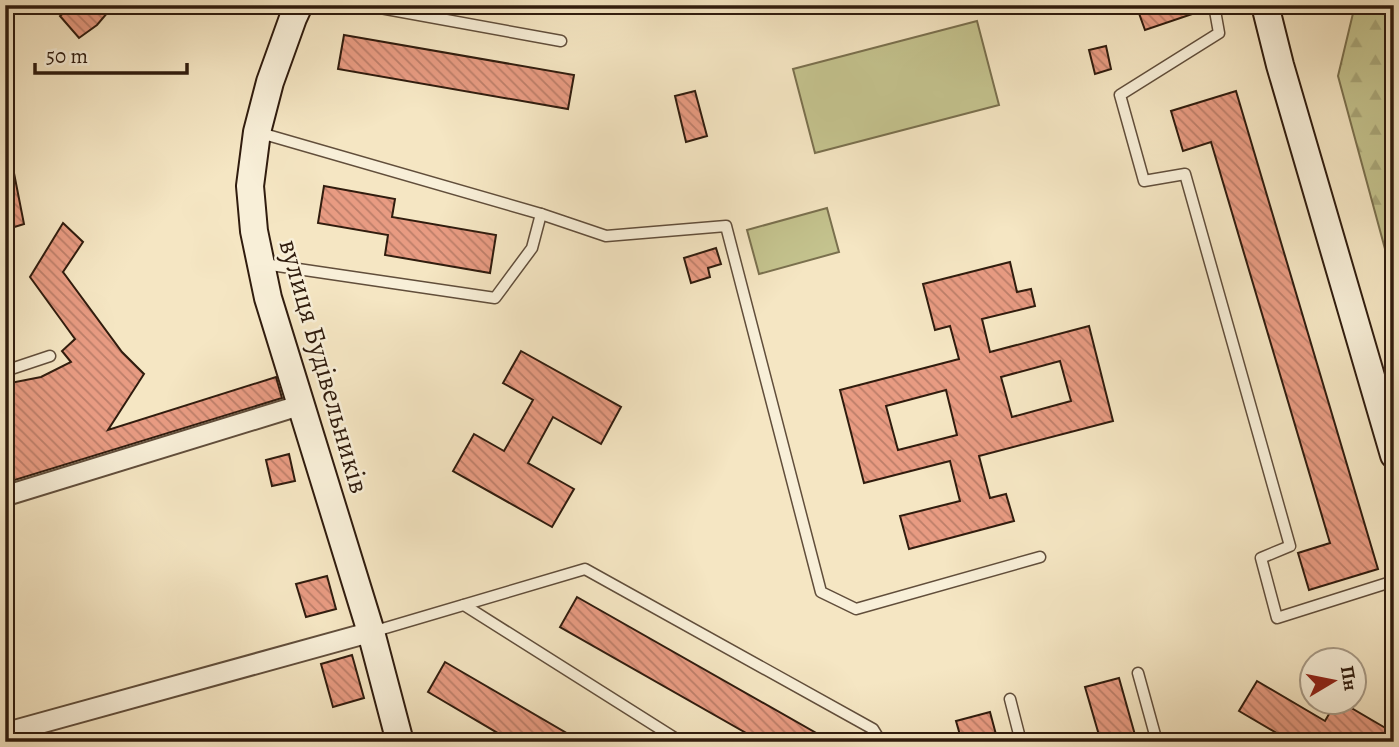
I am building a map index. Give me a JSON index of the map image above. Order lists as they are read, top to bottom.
{
  "streets": {
    "street": ["вулиця Будівельників"]
  },
  "scale_bar": "50 m",
  "north": "right"
}
